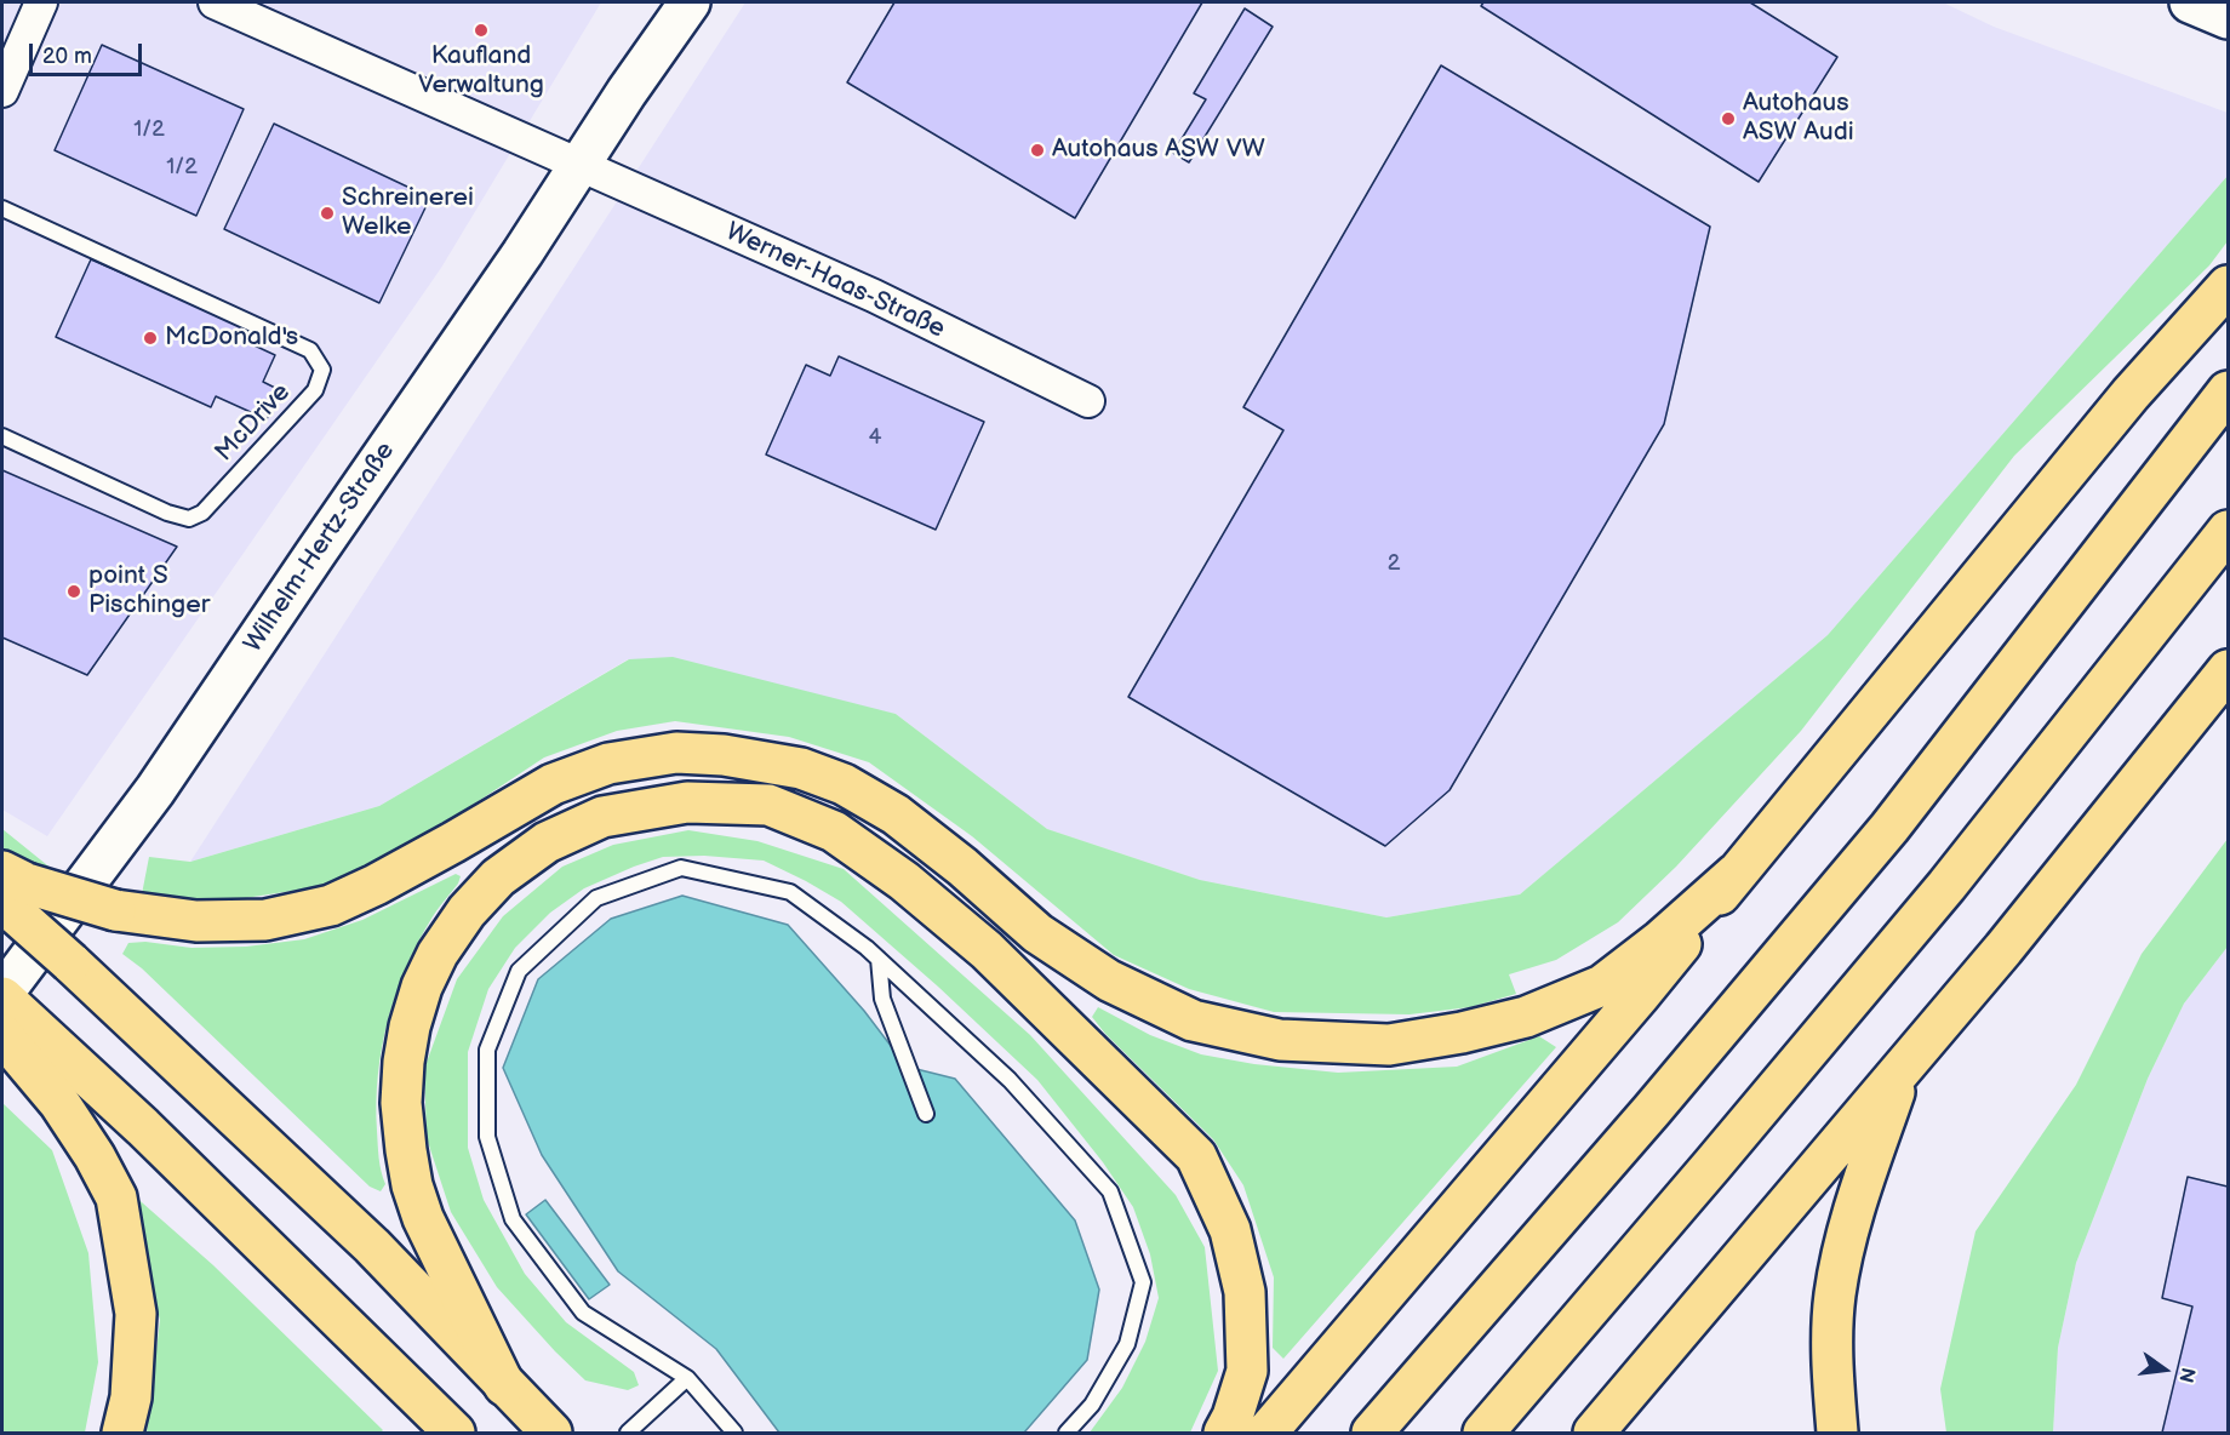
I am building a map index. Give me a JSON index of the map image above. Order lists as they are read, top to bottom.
{
  "streets": {
    "main road": ["Wilhelm-Hertz-Straße"],
    "street": ["Werner-Haas-Straße"],
    "lane": ["McDrive"]
  },
  "crossings": [
    ["Werner-Haas-Straße", "Wilhelm-Hertz-Straße"]
  ],
  "places": [
    "Kaufland Verwaltung",
    "Autohaus ASW Audi",
    "Autohaus ASW VW",
    "Schreinerei Welke",
    "McDonald's",
    "point S Pischinger"
  ],
  "house_numbers": [
    "1/2",
    "1/2",
    "4",
    "2"
  ],
  "scale_bar": "20 m",
  "north": "right"
}
